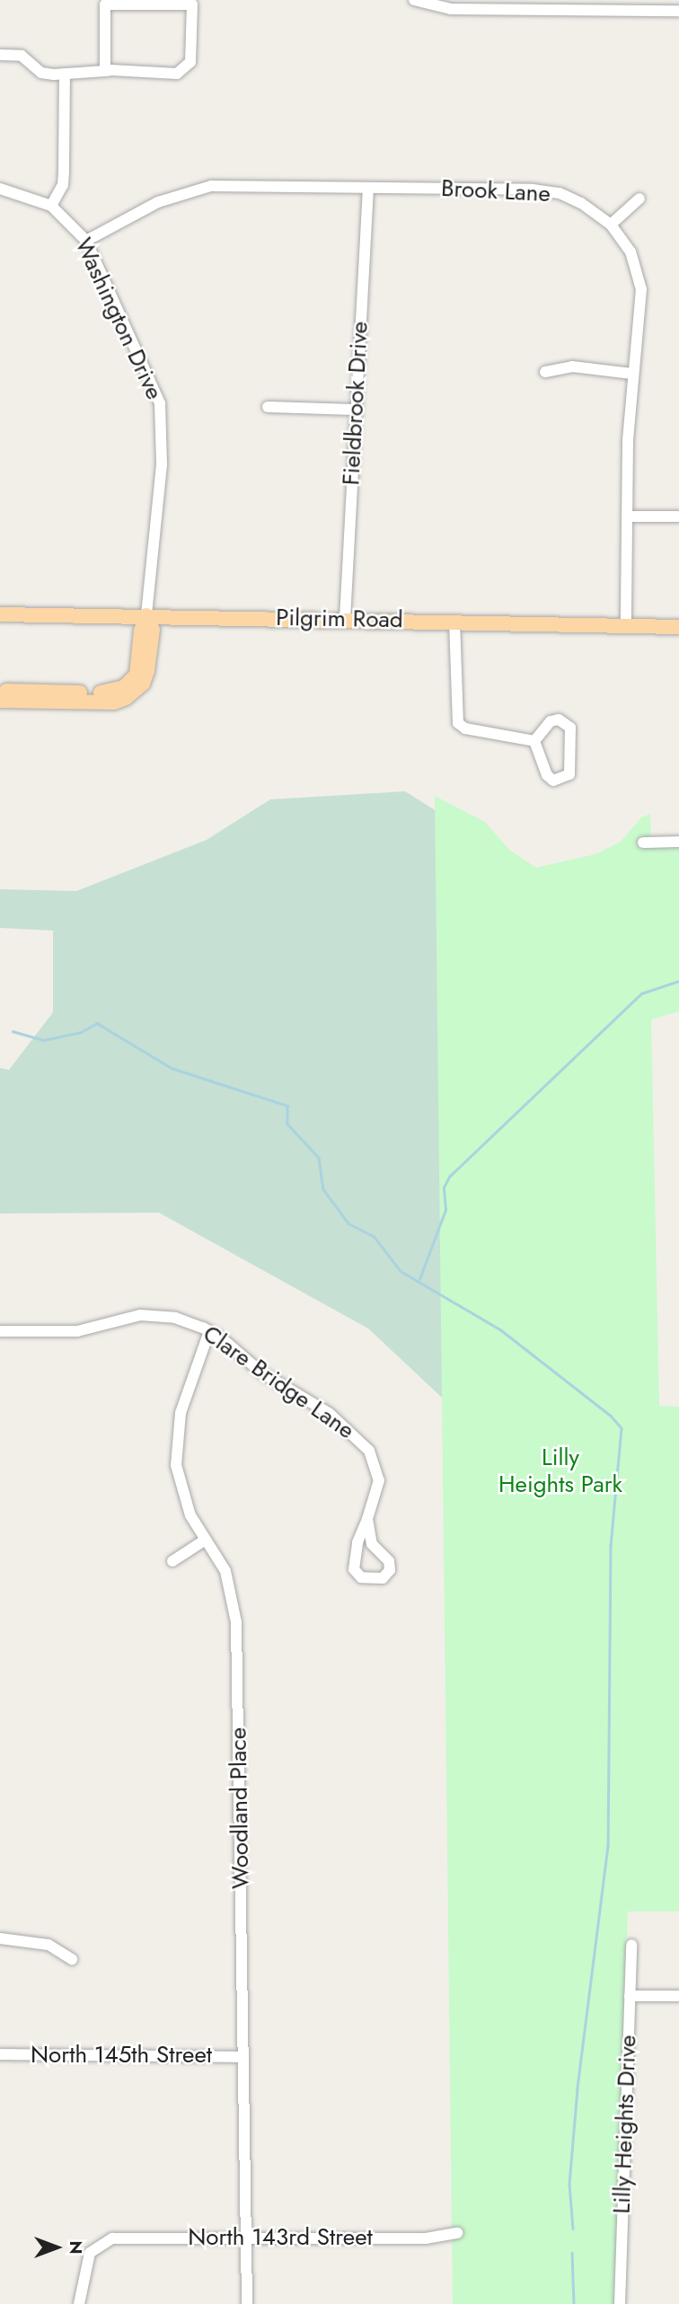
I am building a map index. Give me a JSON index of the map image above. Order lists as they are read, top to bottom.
{
  "streets": {
    "main road": ["Pilgrim Road"],
    "street": [
      "Brook Lane",
      "Washington Drive",
      "Fieldbrook Drive",
      "Clare Bridge Lane",
      "Woodland Place",
      "North 145th Street",
      "Lilly Heights Drive",
      "North 143rd Street"
    ]
  },
  "crossings": [
    ["Brook Lane", "Washington Drive"],
    ["Brook Lane", "Fieldbrook Drive"],
    ["Brook Lane", "Pilgrim Road"],
    ["Washington Drive", "Pilgrim Road"],
    ["Fieldbrook Drive", "Pilgrim Road"],
    ["Clare Bridge Lane", "Woodland Place"],
    ["Woodland Place", "North 145th Street"],
    ["Woodland Place", "North 143rd Street"]
  ],
  "parks": ["Lilly Heights Park"],
  "north": "right"
}
